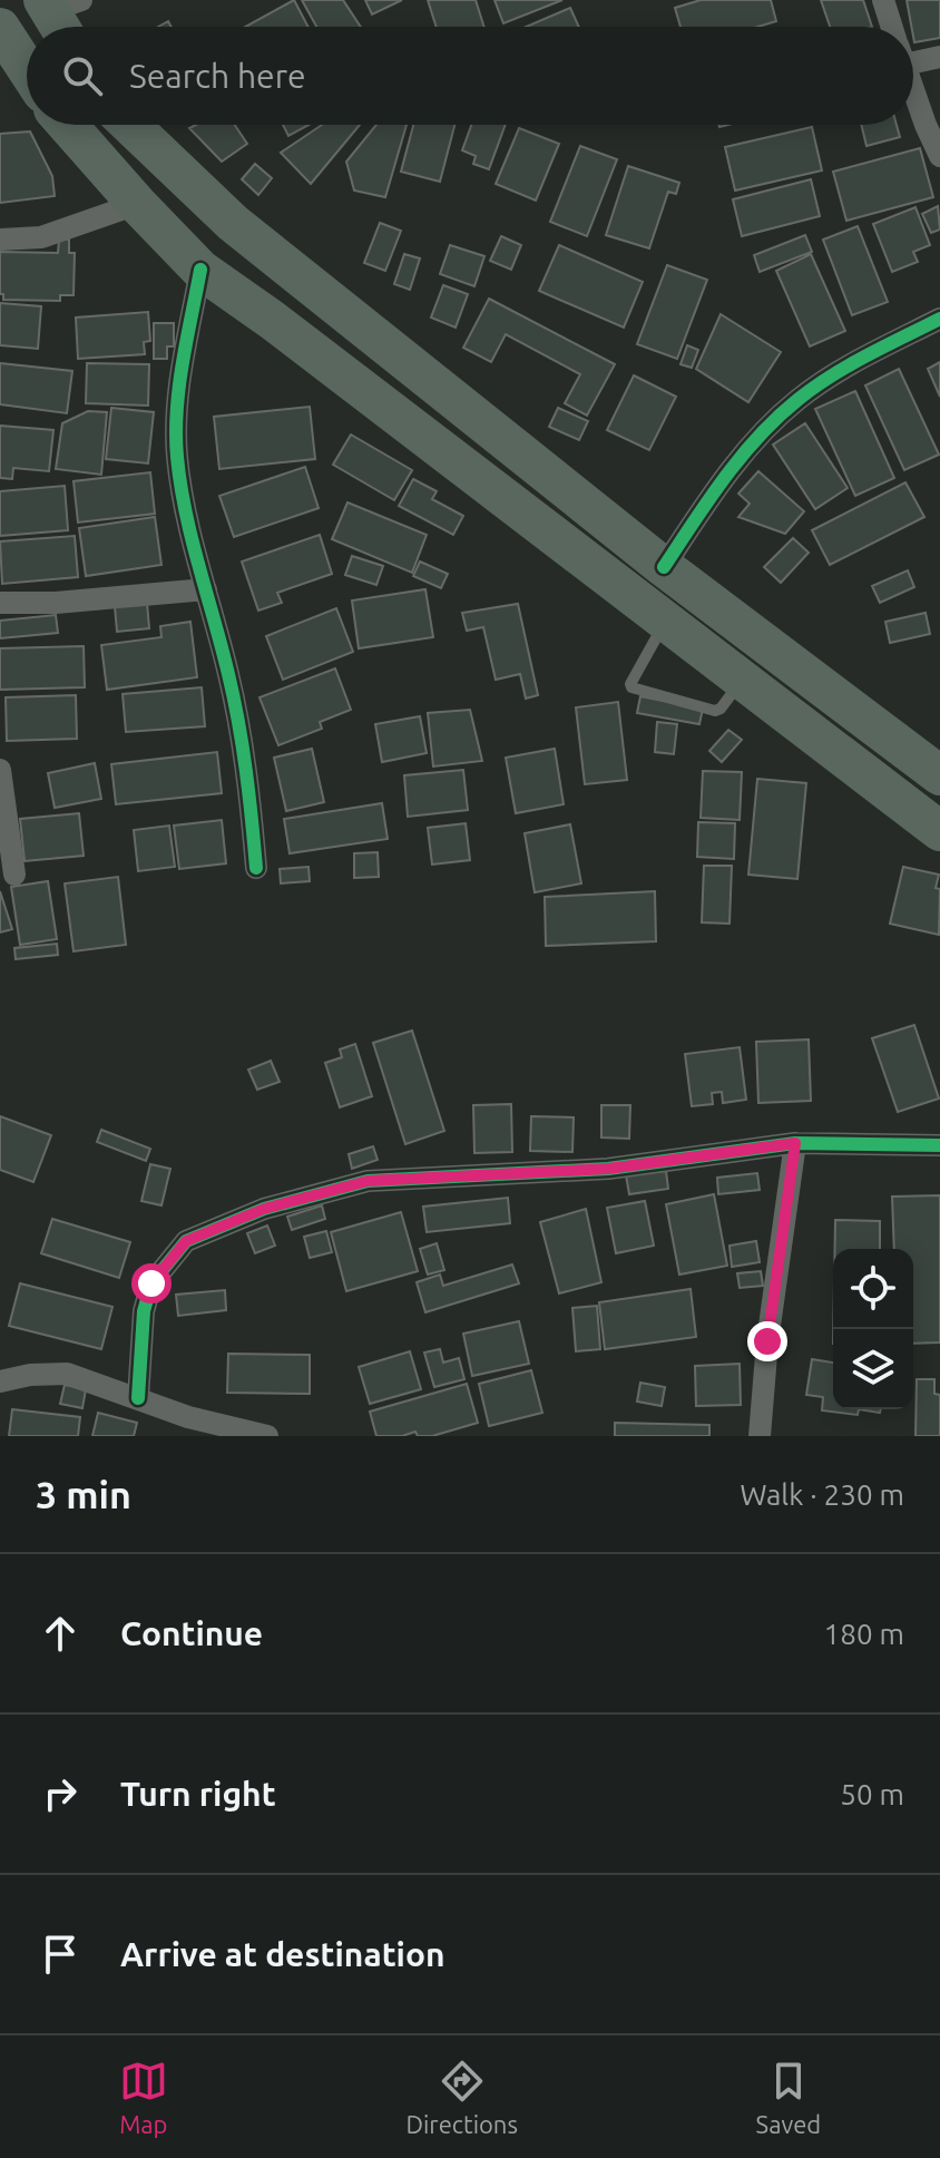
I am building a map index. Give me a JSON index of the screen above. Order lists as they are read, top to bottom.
{
  "page": {
    "search": "Search here",
    "heading": ["3 min", "Walk · 230 m"],
    "list": [
      ["Continue", "180 m"],
      ["Turn right", "50 m"],
      "Arrive at destination"
    ],
    "nav": ["Map", "Directions", "Saved"]
  }
}
